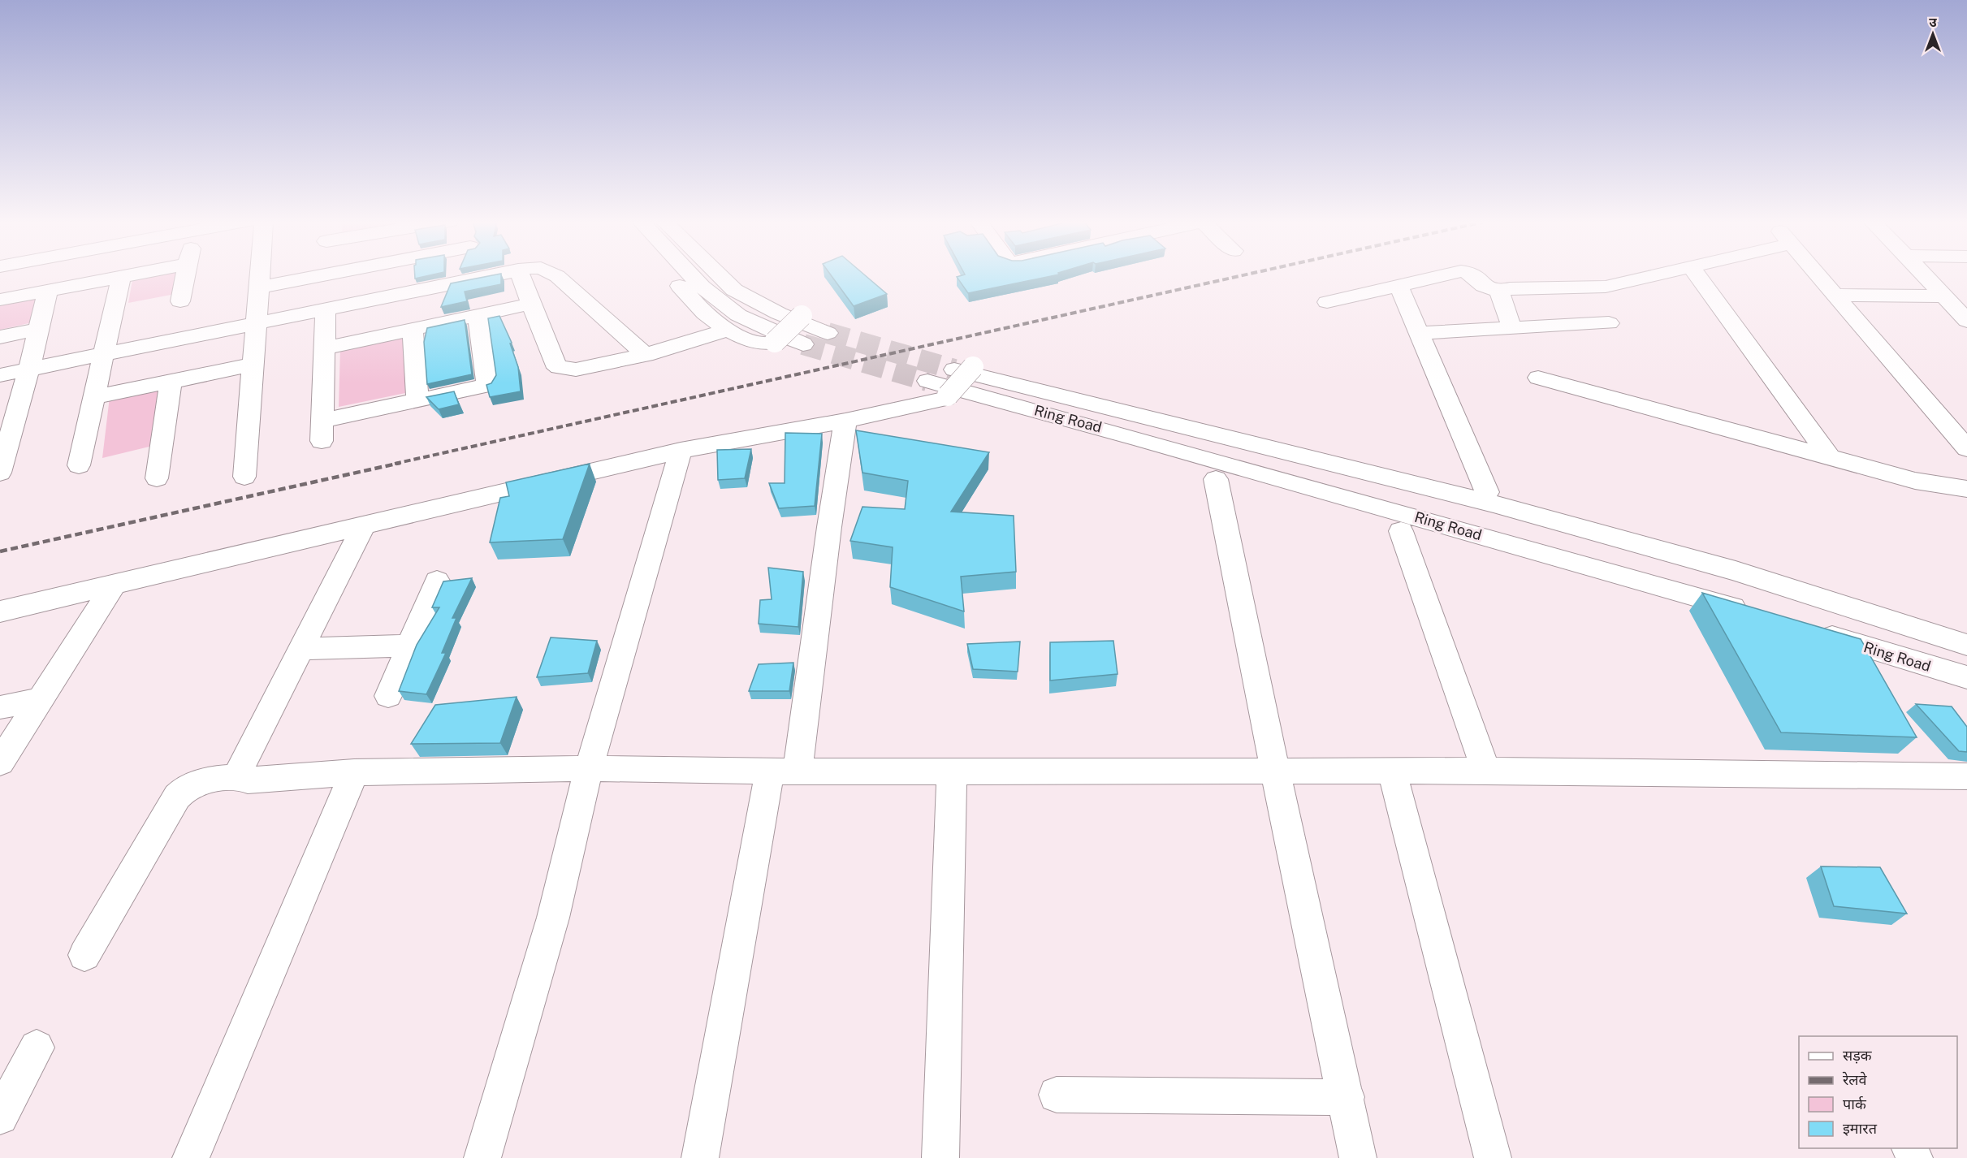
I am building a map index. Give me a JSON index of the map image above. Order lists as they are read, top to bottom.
{
  "streets": {
    "street": ["Ring Road"]
  },
  "legend": [
    "सड़क",
    "रेलवे",
    "पार्क",
    "इमारत"
  ],
  "north": "top"
}
